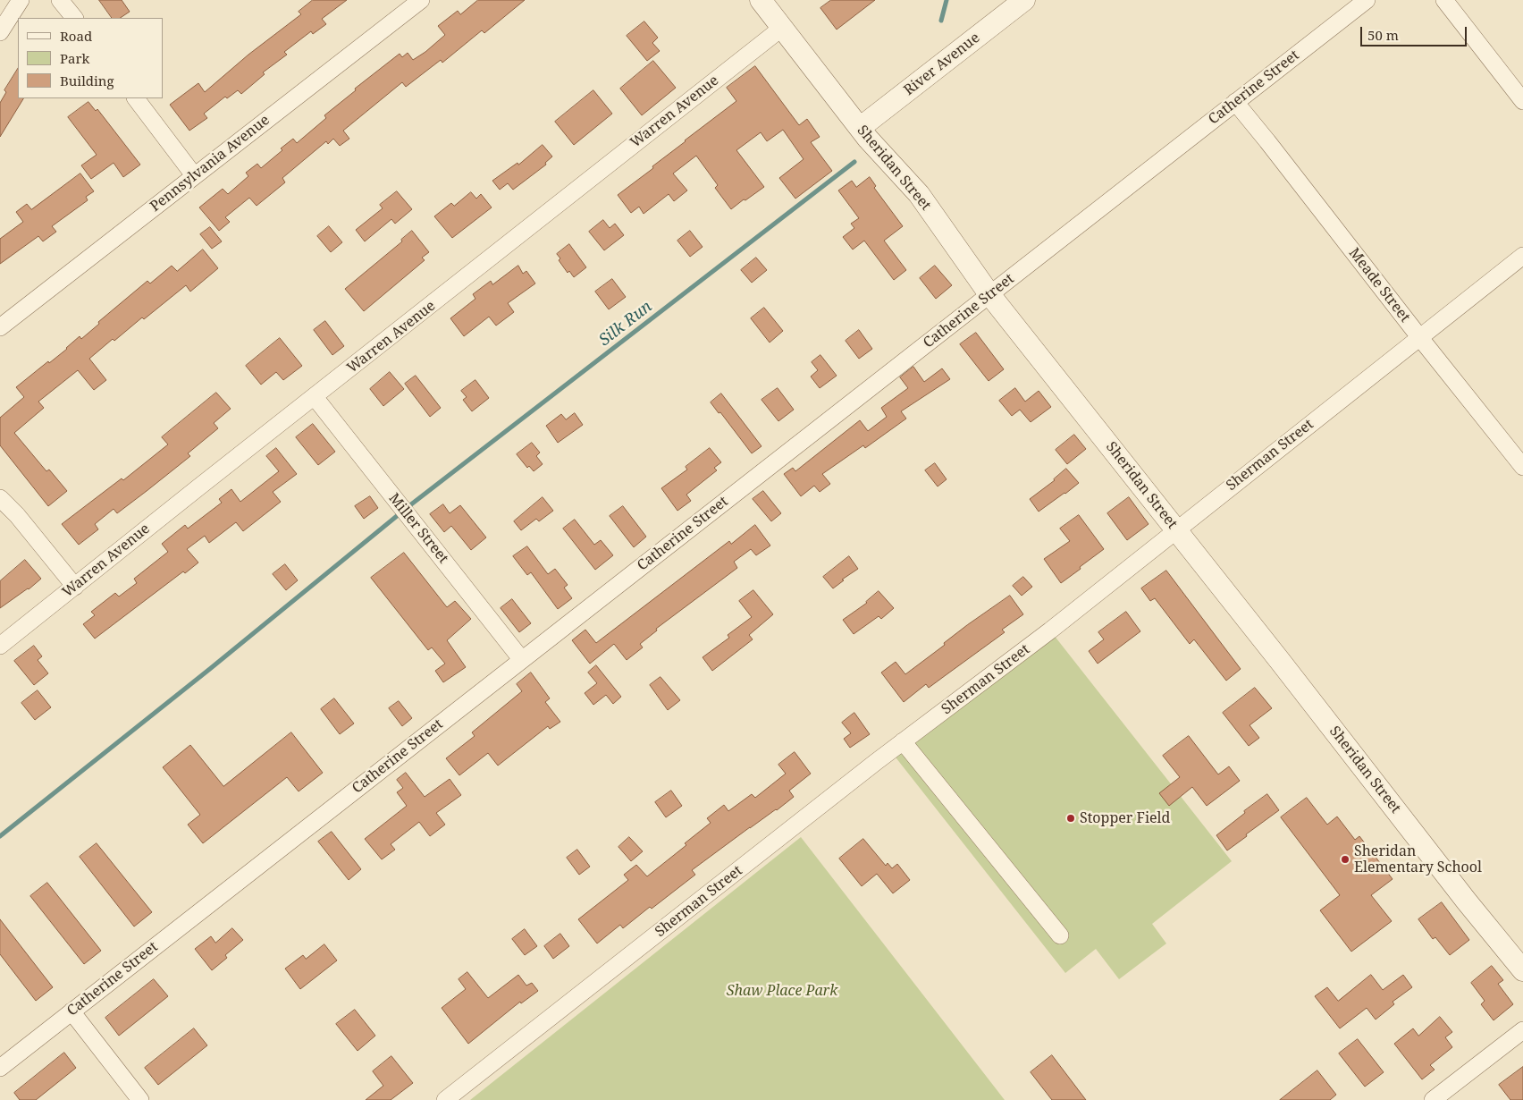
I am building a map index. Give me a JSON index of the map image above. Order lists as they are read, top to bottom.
{
  "streets": {
    "street": [
      "River Avenue",
      "Catherine Street",
      "Warren Avenue",
      "Pennsylvania Avenue",
      "Sheridan Street",
      "Meade Street",
      "Sherman Street",
      "Miller Street"
    ]
  },
  "crossings": [
    ["River Avenue", "Sheridan Street"],
    ["Catherine Street", "Sheridan Street"],
    ["Catherine Street", "Meade Street"],
    ["Catherine Street", "Miller Street"],
    ["Warren Avenue", "Sheridan Street"],
    ["Warren Avenue", "Miller Street"],
    ["Sheridan Street", "Sherman Street"],
    ["Meade Street", "Sherman Street"]
  ],
  "water": ["Silk Run"],
  "parks": ["Shaw Place Park"],
  "places": ["Stopper Field", "Sheridan Elementary School"],
  "legend": ["Road", "Park", "Building"],
  "scale_bar": "50 m"
}
